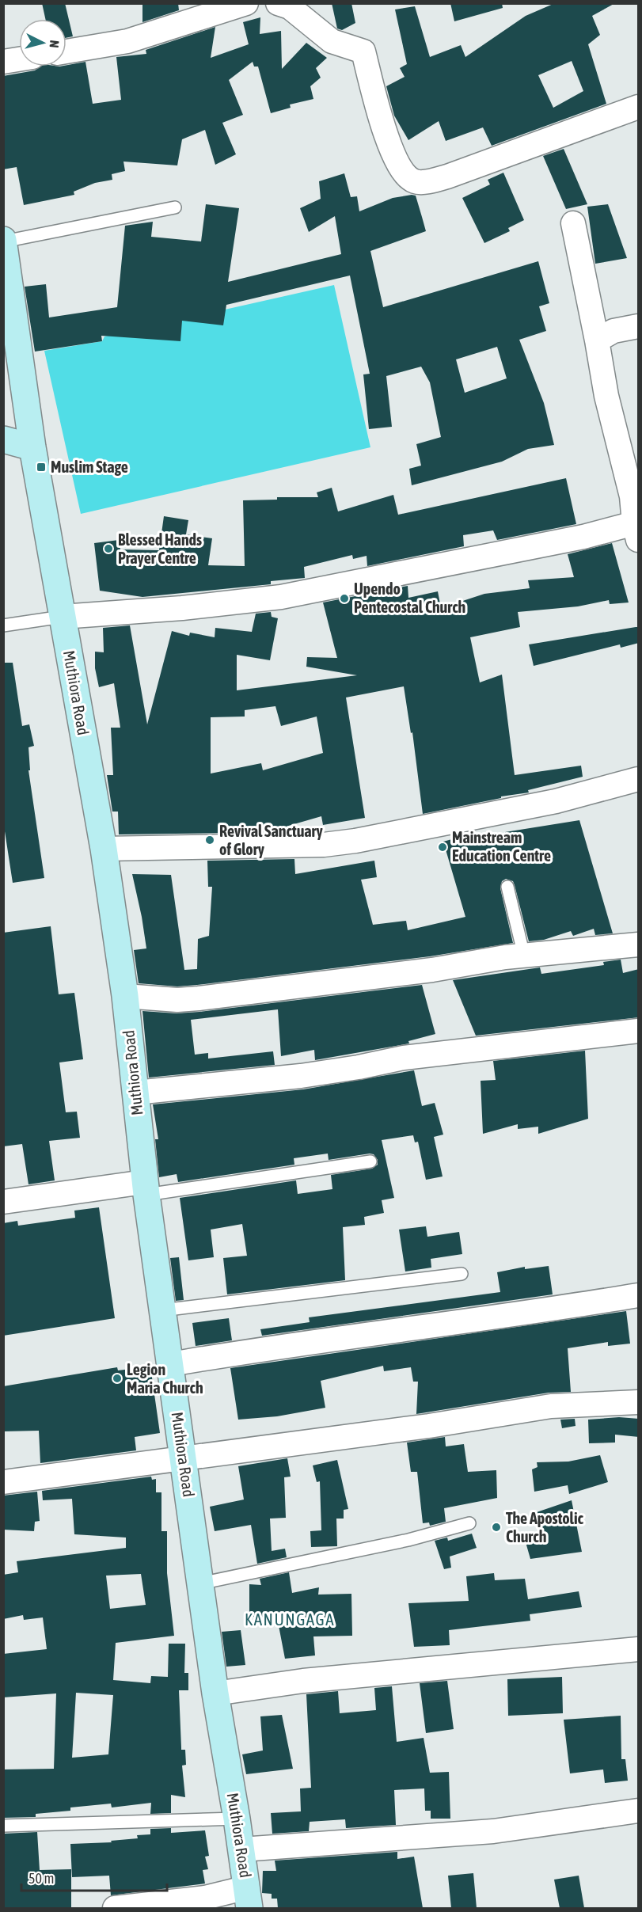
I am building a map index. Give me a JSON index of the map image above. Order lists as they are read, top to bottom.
{
  "streets": {
    "street": ["Muthiora Road"]
  },
  "districts": ["KANUNGAGA"],
  "places": {
    "transit": ["Muslim Stage"],
    "other": [
      "Blessed Hands Prayer Centre",
      "Upendo Pentecostal Church",
      "Revival Sanctuary of Glory",
      "Mainstream Education Centre",
      "Legion Maria Church",
      "The Apostolic Church"
    ]
  },
  "scale_bar": "50 m",
  "north": "right"
}
